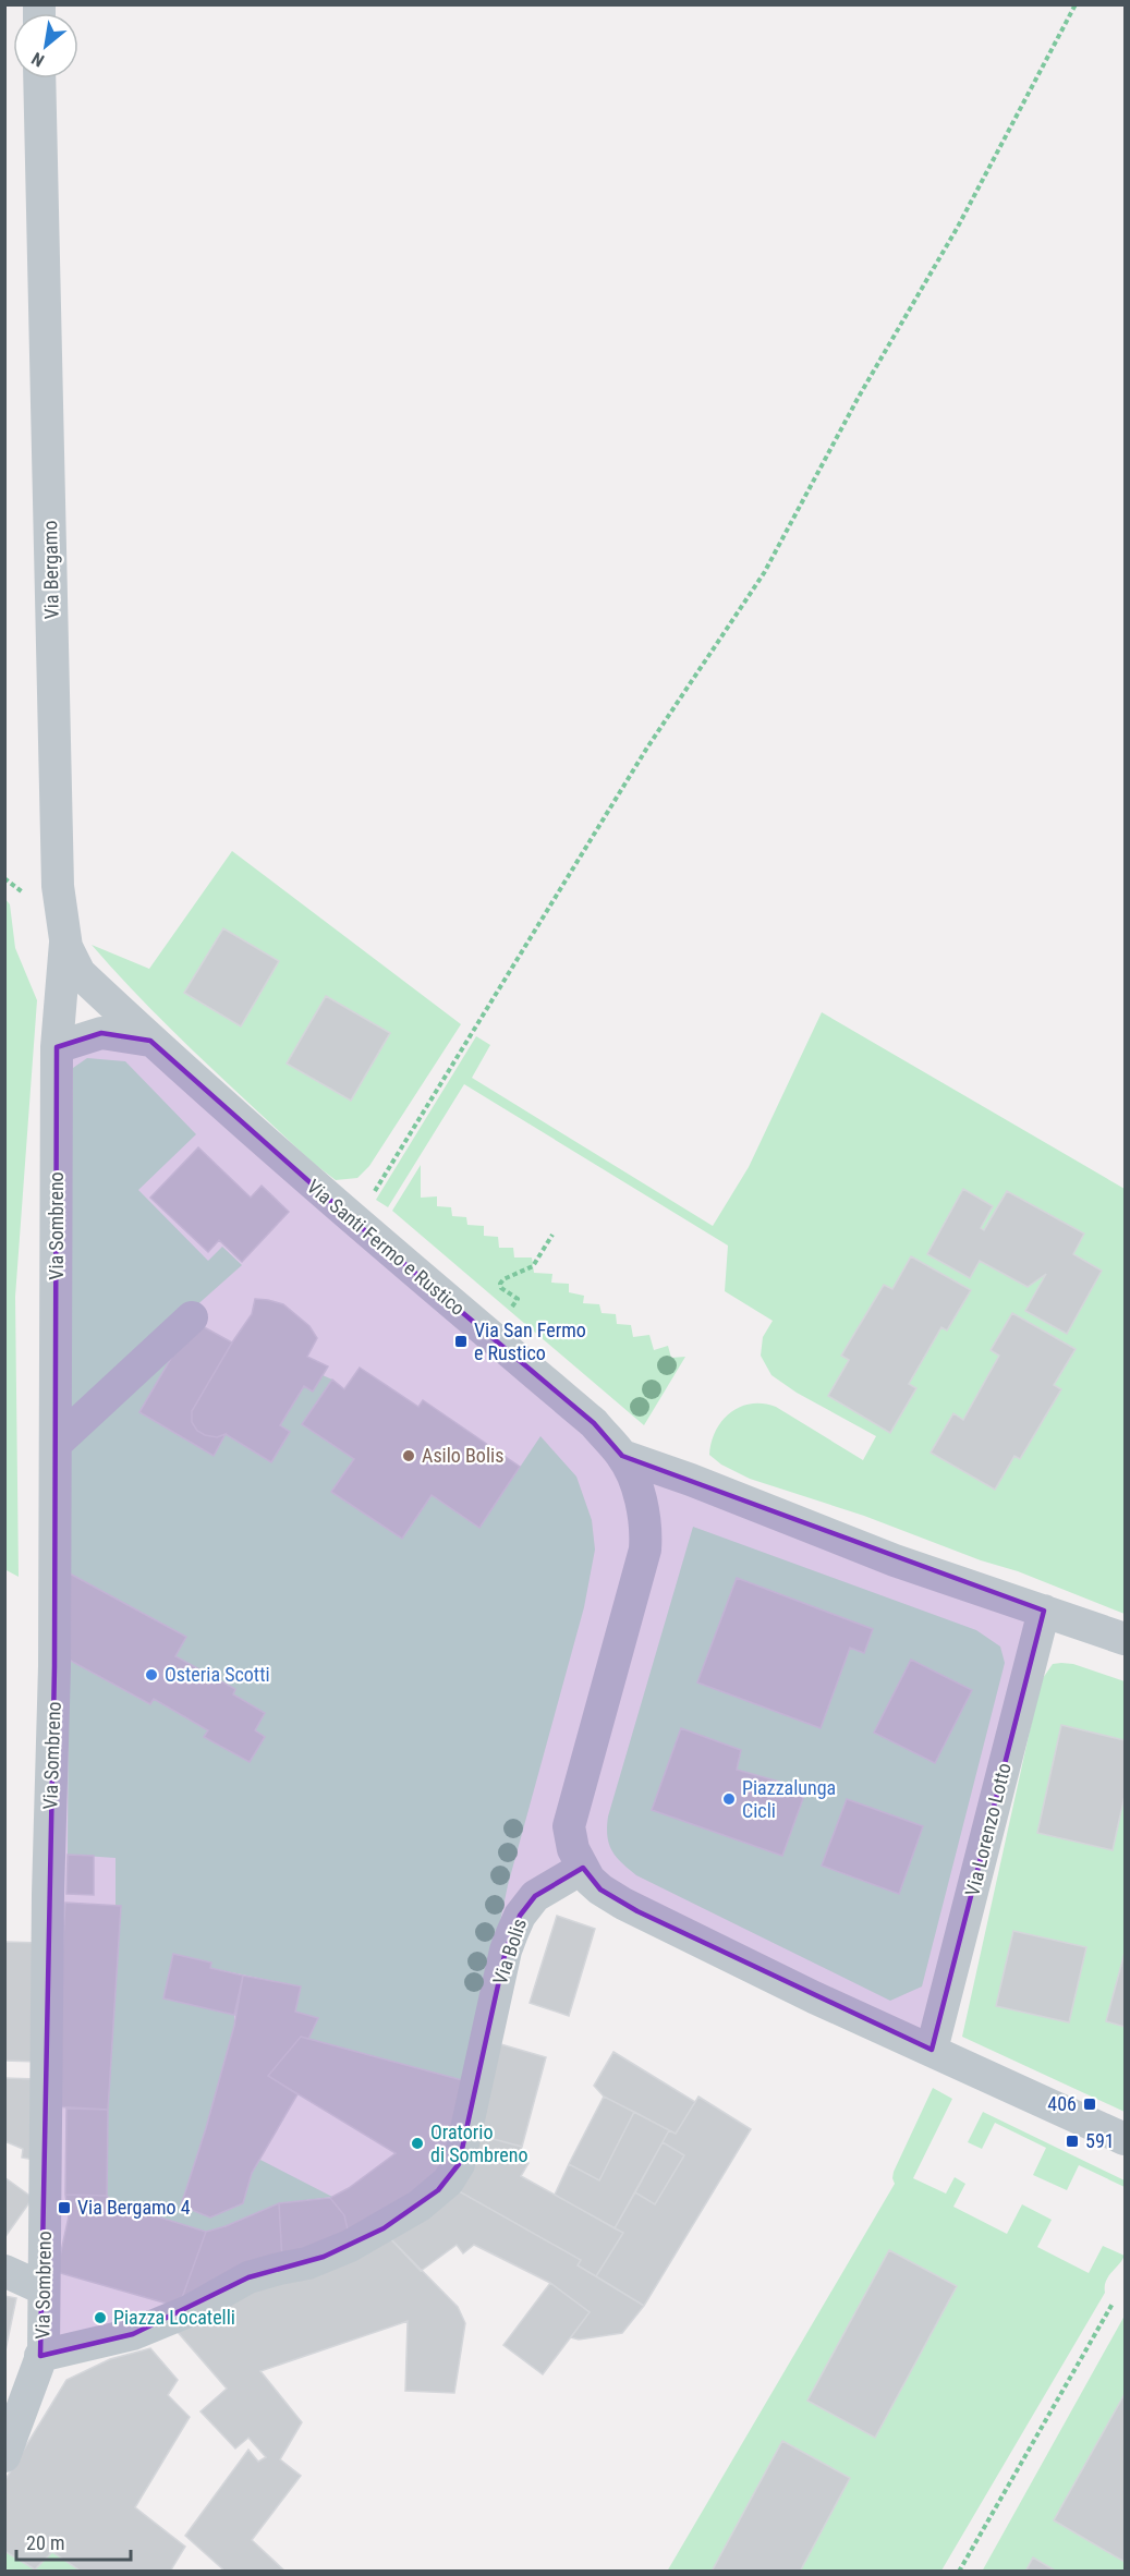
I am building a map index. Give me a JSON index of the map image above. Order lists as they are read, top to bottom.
{
  "streets": {
    "street": [
      "Via Bergamo",
      "Via Sombreno",
      "Via Santi Fermo e Rustico",
      "Via Lorenzo Lotto",
      "Via Bolis"
    ]
  },
  "crossings": [
    ["Via Bergamo", "Via Sombreno"],
    ["Via Bergamo", "Via Santi Fermo e Rustico"],
    ["Via Sombreno", "Via Bolis"],
    ["Via Santi Fermo e Rustico", "Via Bolis"]
  ],
  "places": {
    "transit": [
      "Via San Fermo e Rustico",
      "406",
      "591",
      "Via Bergamo 4"
    ],
    "other": [
      "Asilo Bolis",
      "Osteria Scotti",
      "Piazzalunga Cicli",
      "Oratorio di Sombreno",
      "Piazza Locatelli"
    ]
  },
  "scale_bar": "20 m",
  "north": "bottom left"
}
